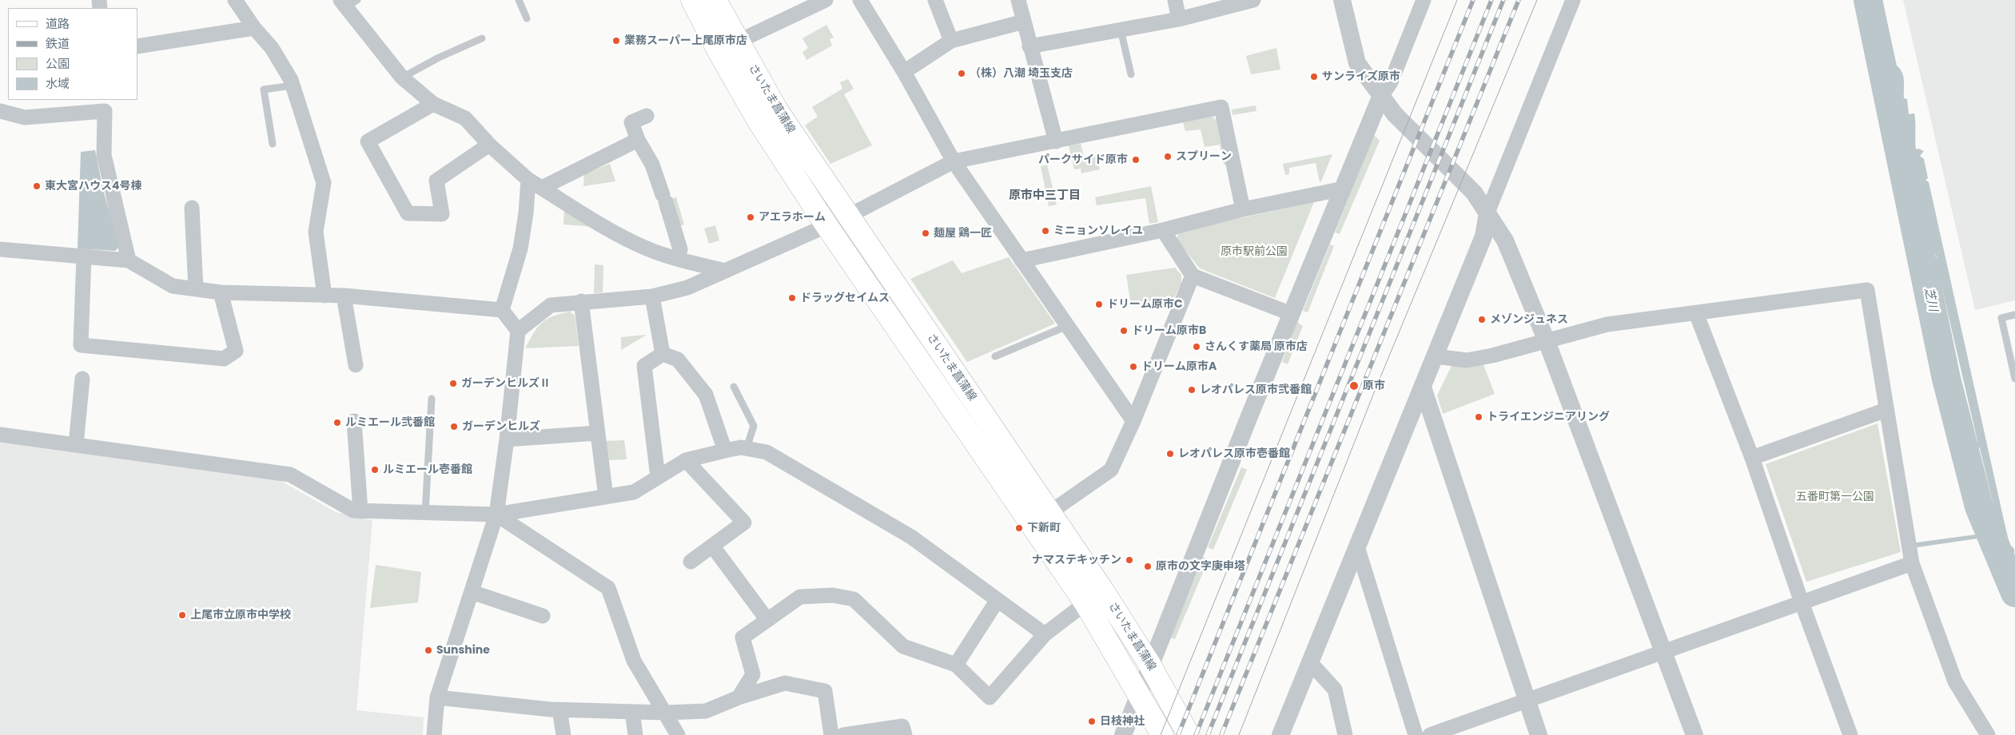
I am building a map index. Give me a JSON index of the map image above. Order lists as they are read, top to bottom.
{
  "streets": {
    "main road": ["さいたま菖蒲線"]
  },
  "districts": ["原市中三丁目"],
  "water": ["芝川"],
  "parks": ["原市駅前公園", "五番町第一公園"],
  "places": [
    "業務スーパー上尾原市店",
    "（株）八潮 埼玉支店",
    "サンライズ原市",
    "スプリーン",
    "パークサイド原市",
    "東大宮ハウス4号棟",
    "アエラホーム",
    "ミニョンソレイユ",
    "麺屋 鶏一匠",
    "ドラッグセイムス",
    "ドリーム原市C",
    "メゾンジュネス",
    "ドリーム原市B",
    "さんくす薬局 原市店",
    "ドリーム原市A",
    "ガーデンヒルズⅡ",
    "原市",
    "レオパレス原市弐番館",
    "トライエンジニアリング",
    "ルミエール弐番館",
    "ガーデンヒルズ",
    "レオパレス原市壱番館",
    "ルミエール壱番館",
    "下新町",
    "ナマステキッチン",
    "原市の文字庚申塔",
    "上尾市立原市中学校",
    "Sunshine",
    "日枝神社"
  ],
  "legend": [
    "道路",
    "鉄道",
    "公園",
    "水域"
  ]
}
